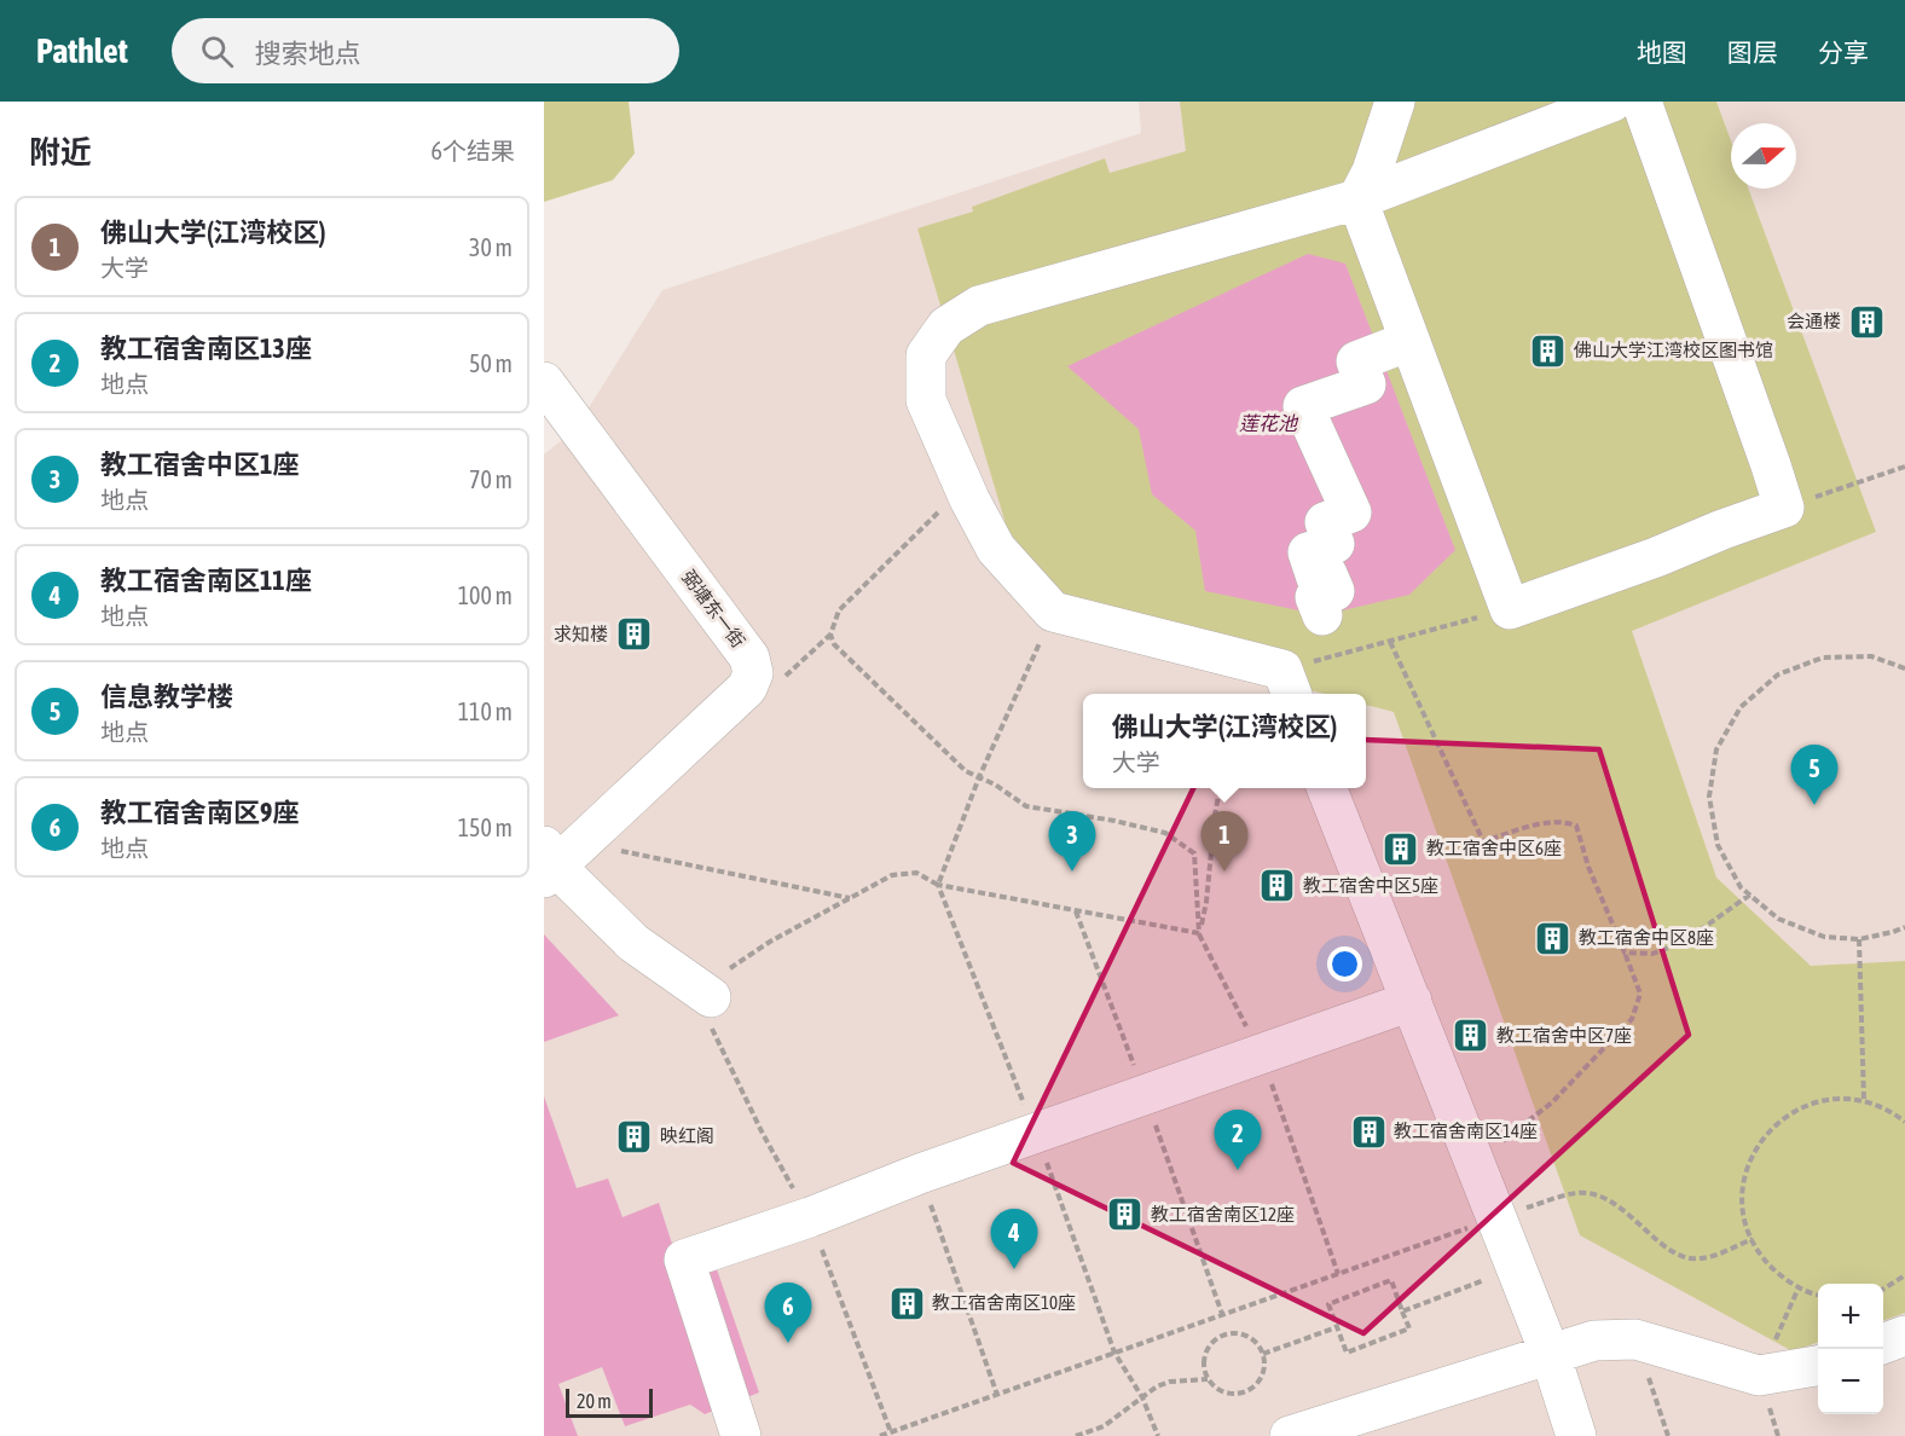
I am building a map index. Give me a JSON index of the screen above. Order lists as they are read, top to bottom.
{
  "streets": {
    "street": ["弼塘东一街"]
  },
  "water": ["莲花池"],
  "places": {
    "building": [
      "会通楼",
      "佛山大学江湾校区图书馆",
      "求知楼",
      "教工宿舍中区6座",
      "教工宿舍中区5座",
      "教工宿舍中区8座",
      "教工宿舍中区7座",
      "教工宿舍南区14座",
      "映红阁",
      "教工宿舍南区12座",
      "教工宿舍南区10座"
    ]
  },
  "scale_bar": "20 m",
  "north": "right",
  "page": {
    "header": "Pathlet",
    "search": "搜索地点",
    "nav": ["地图", "图层", "分享"],
    "heading": ["附近", "6个结果"],
    "list": [
      {
        "mark": "1",
        "name": "佛山大学(江湾校区)",
        "note": "大学",
        "value": "30 m"
      },
      {
        "mark": "2",
        "name": "教工宿舍南区13座",
        "note": "地点",
        "value": "50 m"
      },
      {
        "mark": "3",
        "name": "教工宿舍中区1座",
        "note": "地点",
        "value": "70 m"
      },
      {
        "mark": "4",
        "name": "教工宿舍南区11座",
        "note": "地点",
        "value": "100 m"
      },
      {
        "mark": "5",
        "name": "信息教学楼",
        "note": "地点",
        "value": "110 m"
      },
      {
        "mark": "6",
        "name": "教工宿舍南区9座",
        "note": "地点",
        "value": "150 m"
      }
    ],
    "popup": ["佛山大学(江湾校区)", "大学"],
    "pins": [
      "5",
      "1",
      "3",
      "2",
      "4",
      "6"
    ],
    "map_buttons": ["+", "−"],
    "scale": "20 m"
  }
}
